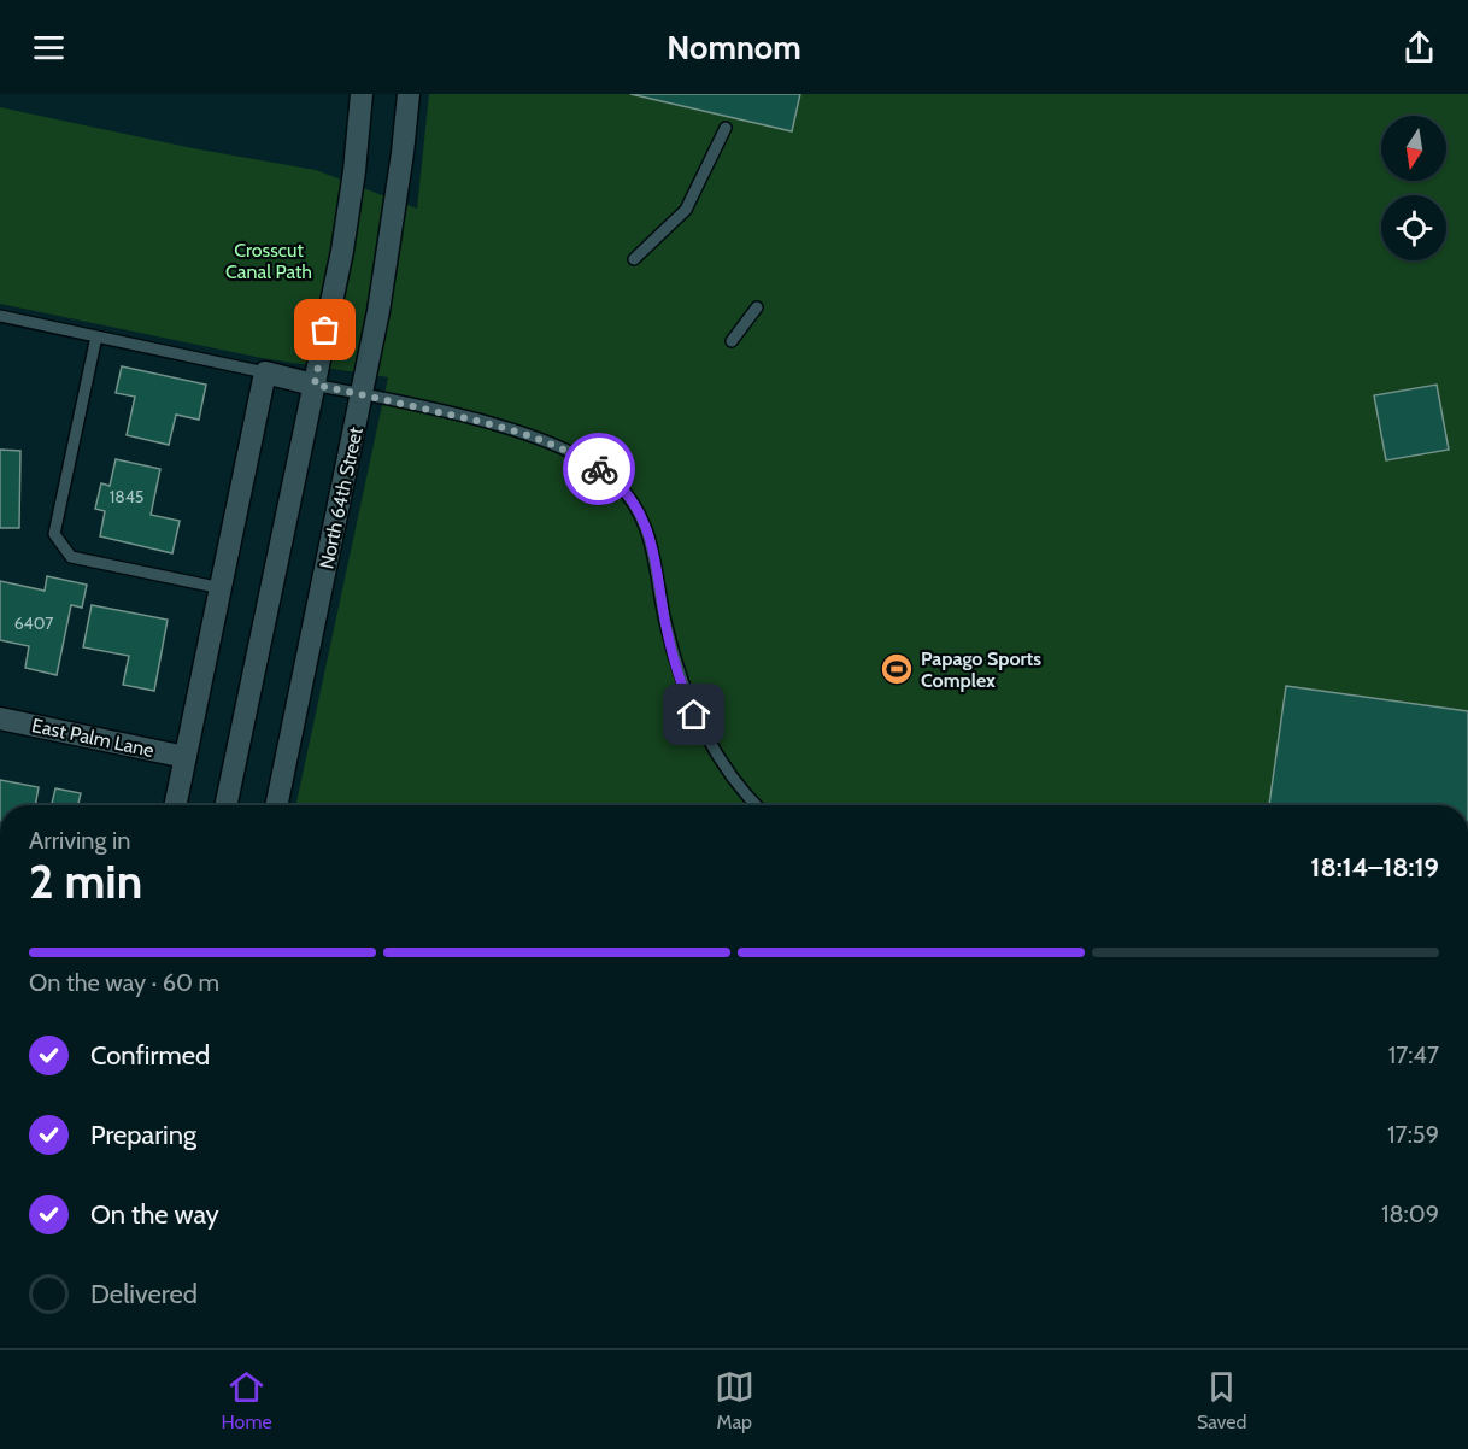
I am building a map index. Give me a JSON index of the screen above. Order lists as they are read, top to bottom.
{
  "streets": {
    "main road": ["North 64th Street", "East Palm Lane"]
  },
  "parks": ["Crosscut Canal Path"],
  "places": {
    "sports": ["Papago Sports Complex"]
  },
  "house_numbers": ["1845", "6407"],
  "north": "bottom",
  "page": {
    "header": "Nomnom",
    "heading": ["2 min", "Arriving in", "18:14–18:19"],
    "bar": "On the way · 60 m",
    "list": [
      ["Confirmed", "17:47"],
      ["Preparing", "17:59"],
      ["On the way", "18:09"],
      "Delivered"
    ],
    "tabs": ["Home", "Map", "Saved"]
  }
}
